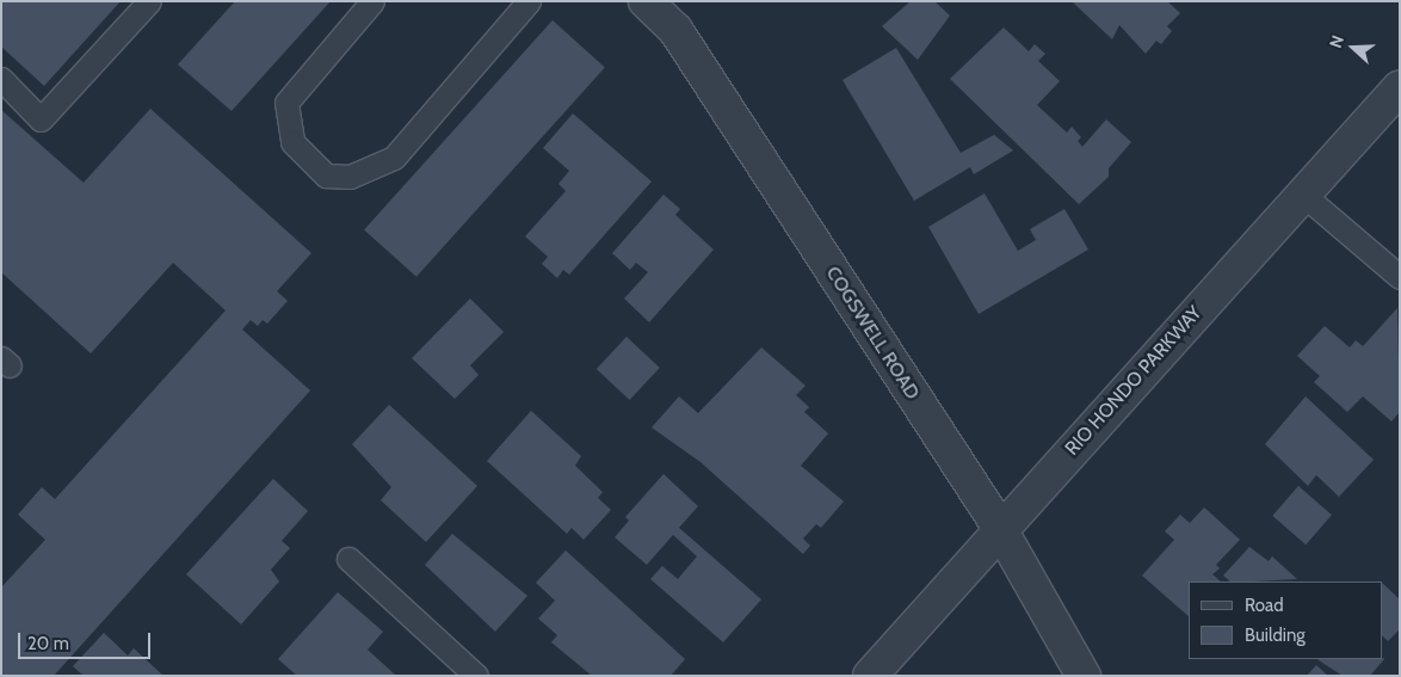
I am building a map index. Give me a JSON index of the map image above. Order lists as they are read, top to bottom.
{
  "streets": {
    "street": ["COGSWELL ROAD", "RIO HONDO PARKWAY"]
  },
  "crossings": [
    ["COGSWELL ROAD", "RIO HONDO PARKWAY"]
  ],
  "legend": ["Road", "Building"],
  "scale_bar": "20 m",
  "north": "left"
}
